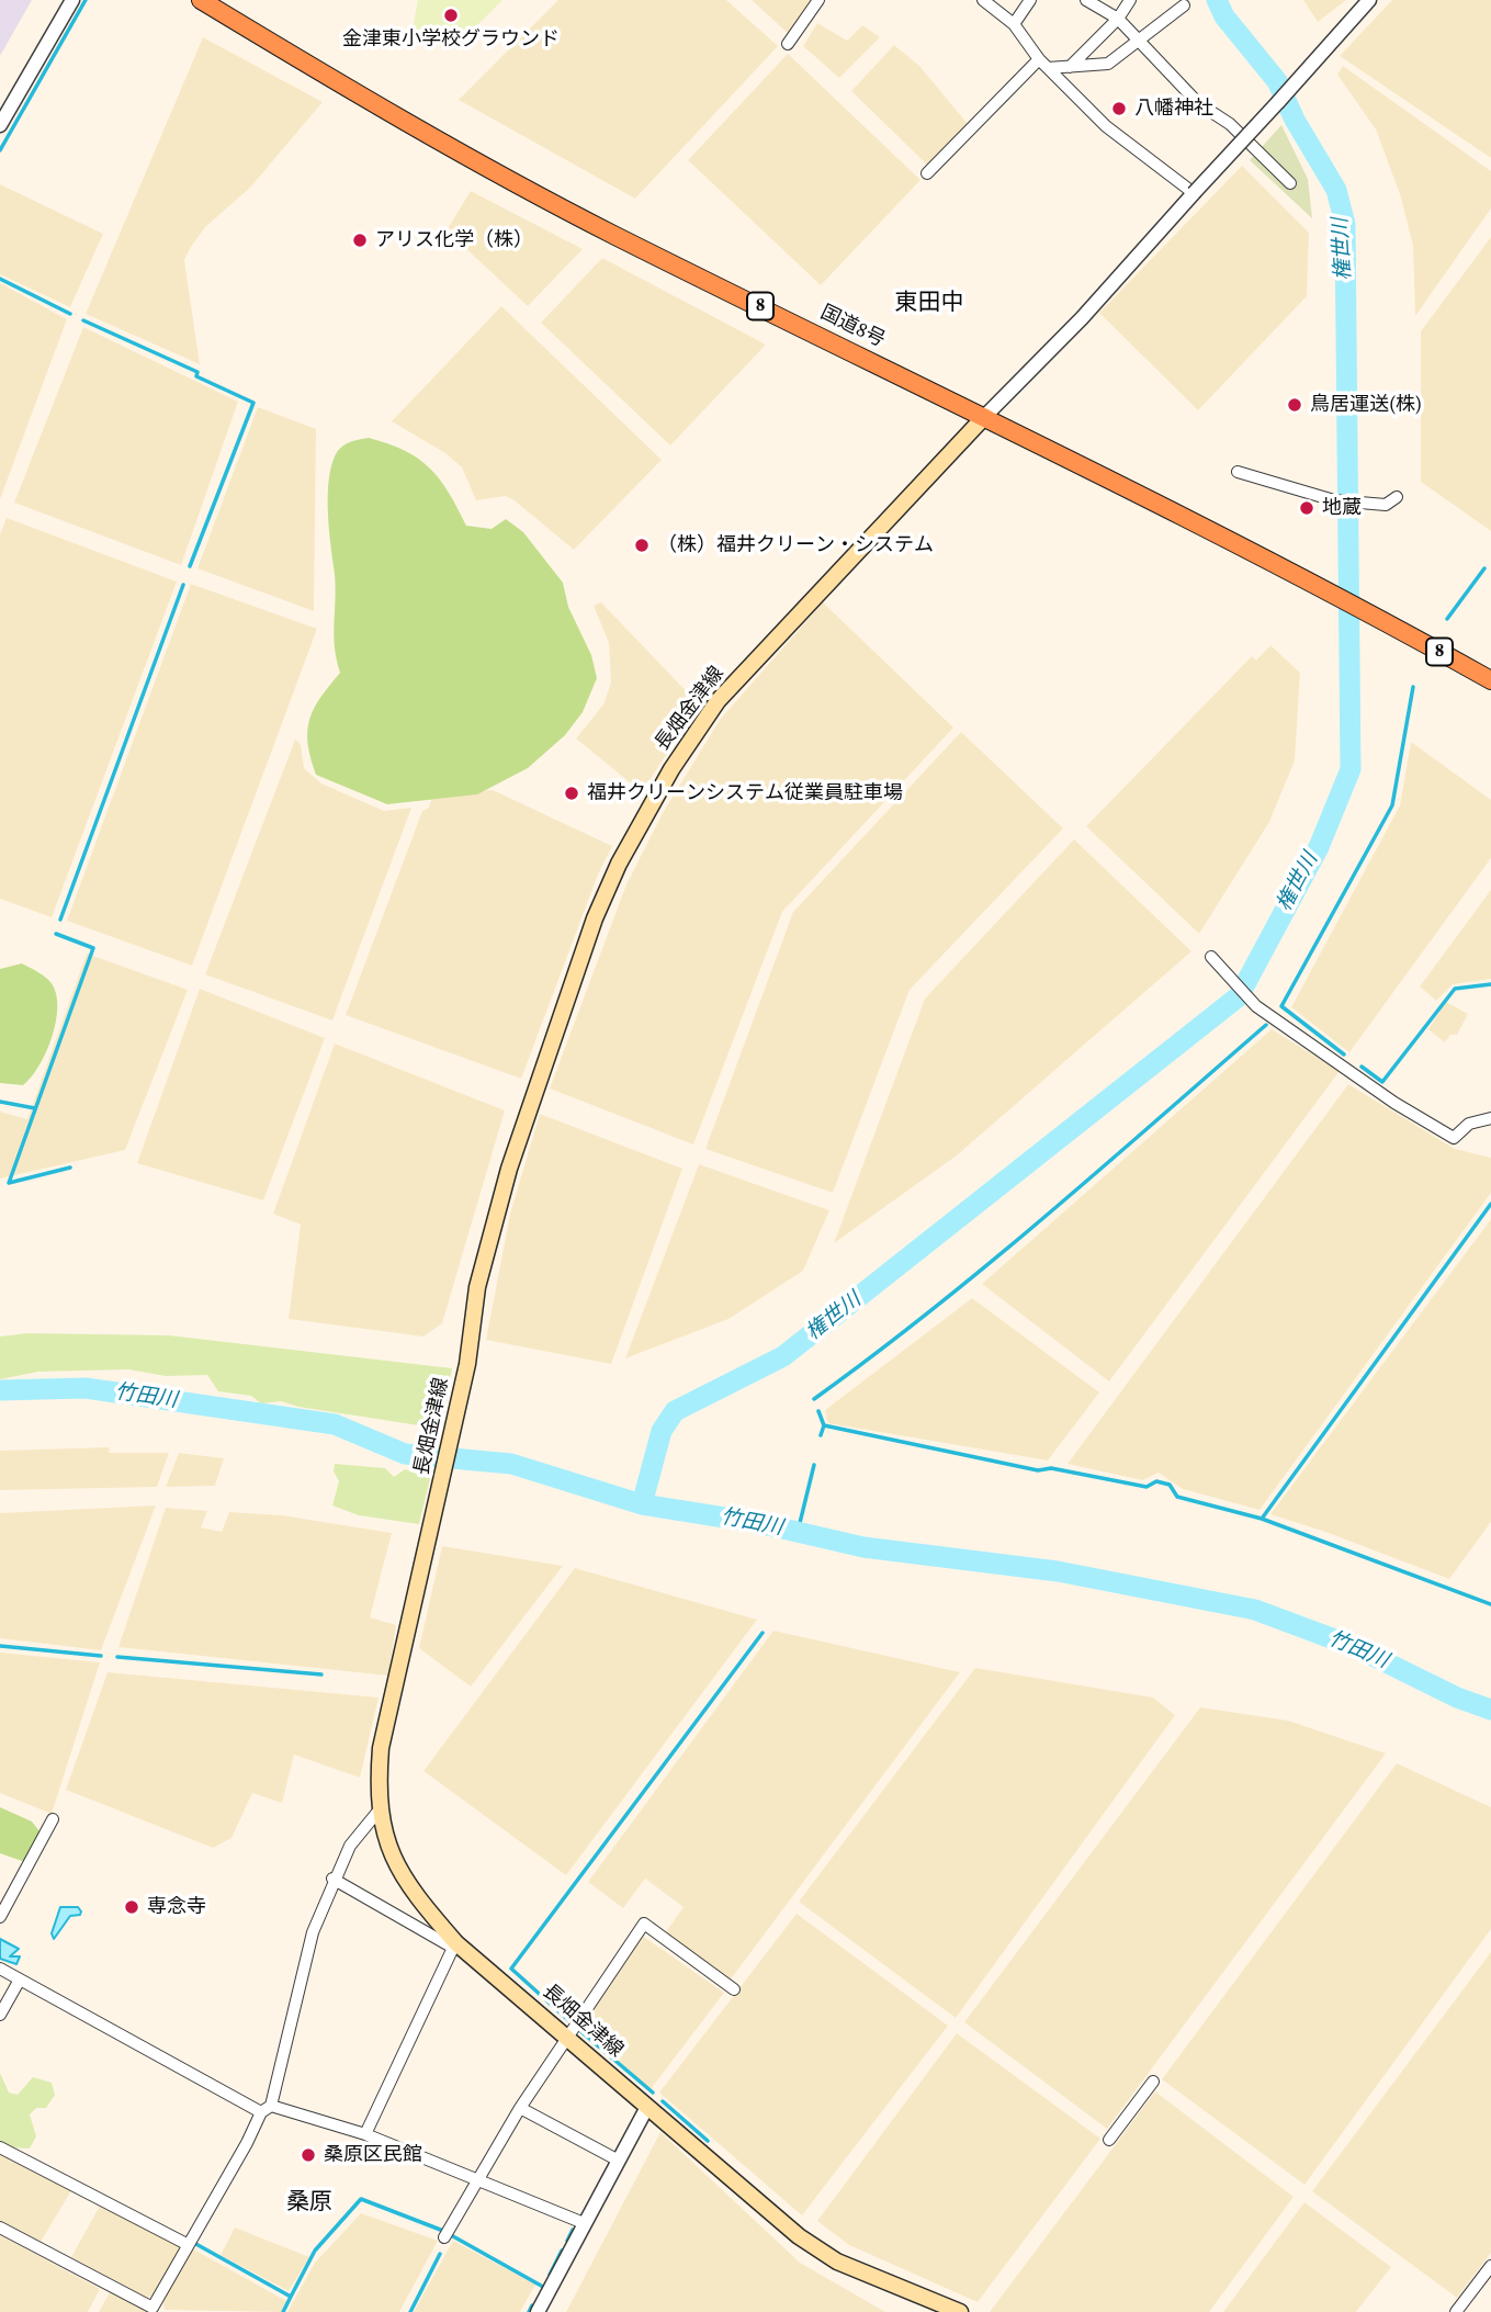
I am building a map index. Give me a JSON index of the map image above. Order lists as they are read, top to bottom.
{
  "streets": {
    "highway": ["8", "国道8号"],
    "main road": ["長畑金津線"]
  },
  "crossings": [
    ["国道8号", "長畑金津線"]
  ],
  "districts": ["東田中", "桑原"],
  "water": ["権世川", "竹田川"],
  "places": [
    "金津東小学校グラウンド",
    "八幡神社",
    "アリス化学（株）",
    "鳥居運送(株)",
    "地蔵",
    "（株）福井クリーン・システム",
    "福井クリーンシステム従業員駐車場",
    "専念寺",
    "桑原区民館"
  ]
}
